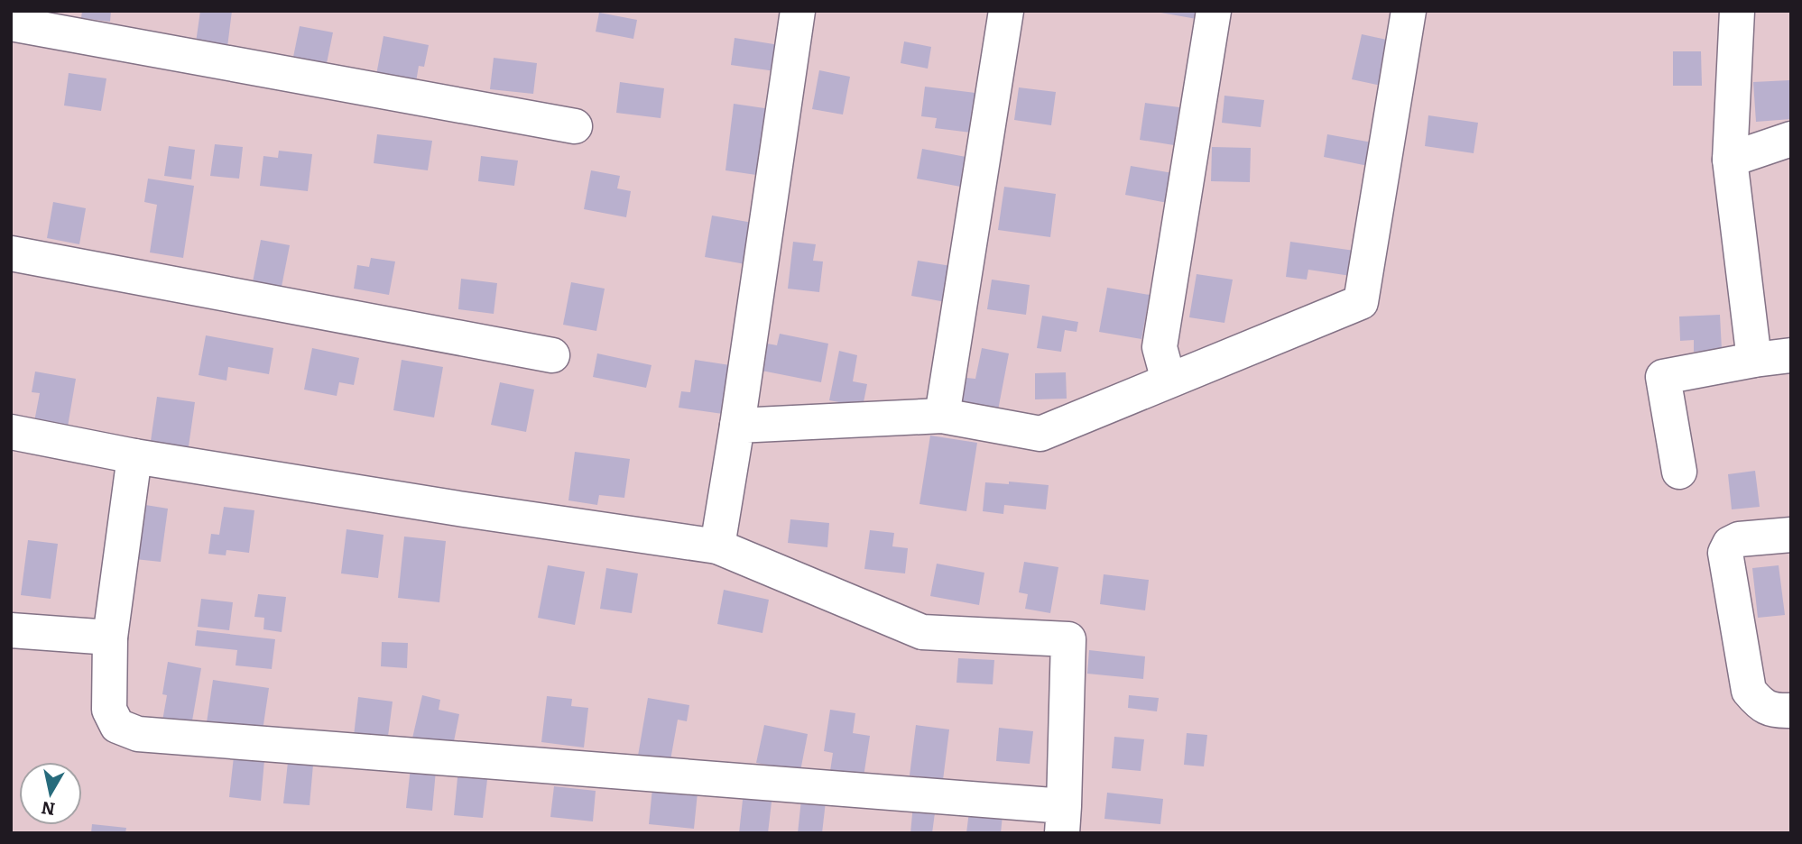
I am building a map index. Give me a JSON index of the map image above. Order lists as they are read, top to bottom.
{
  "north": "bottom"
}
